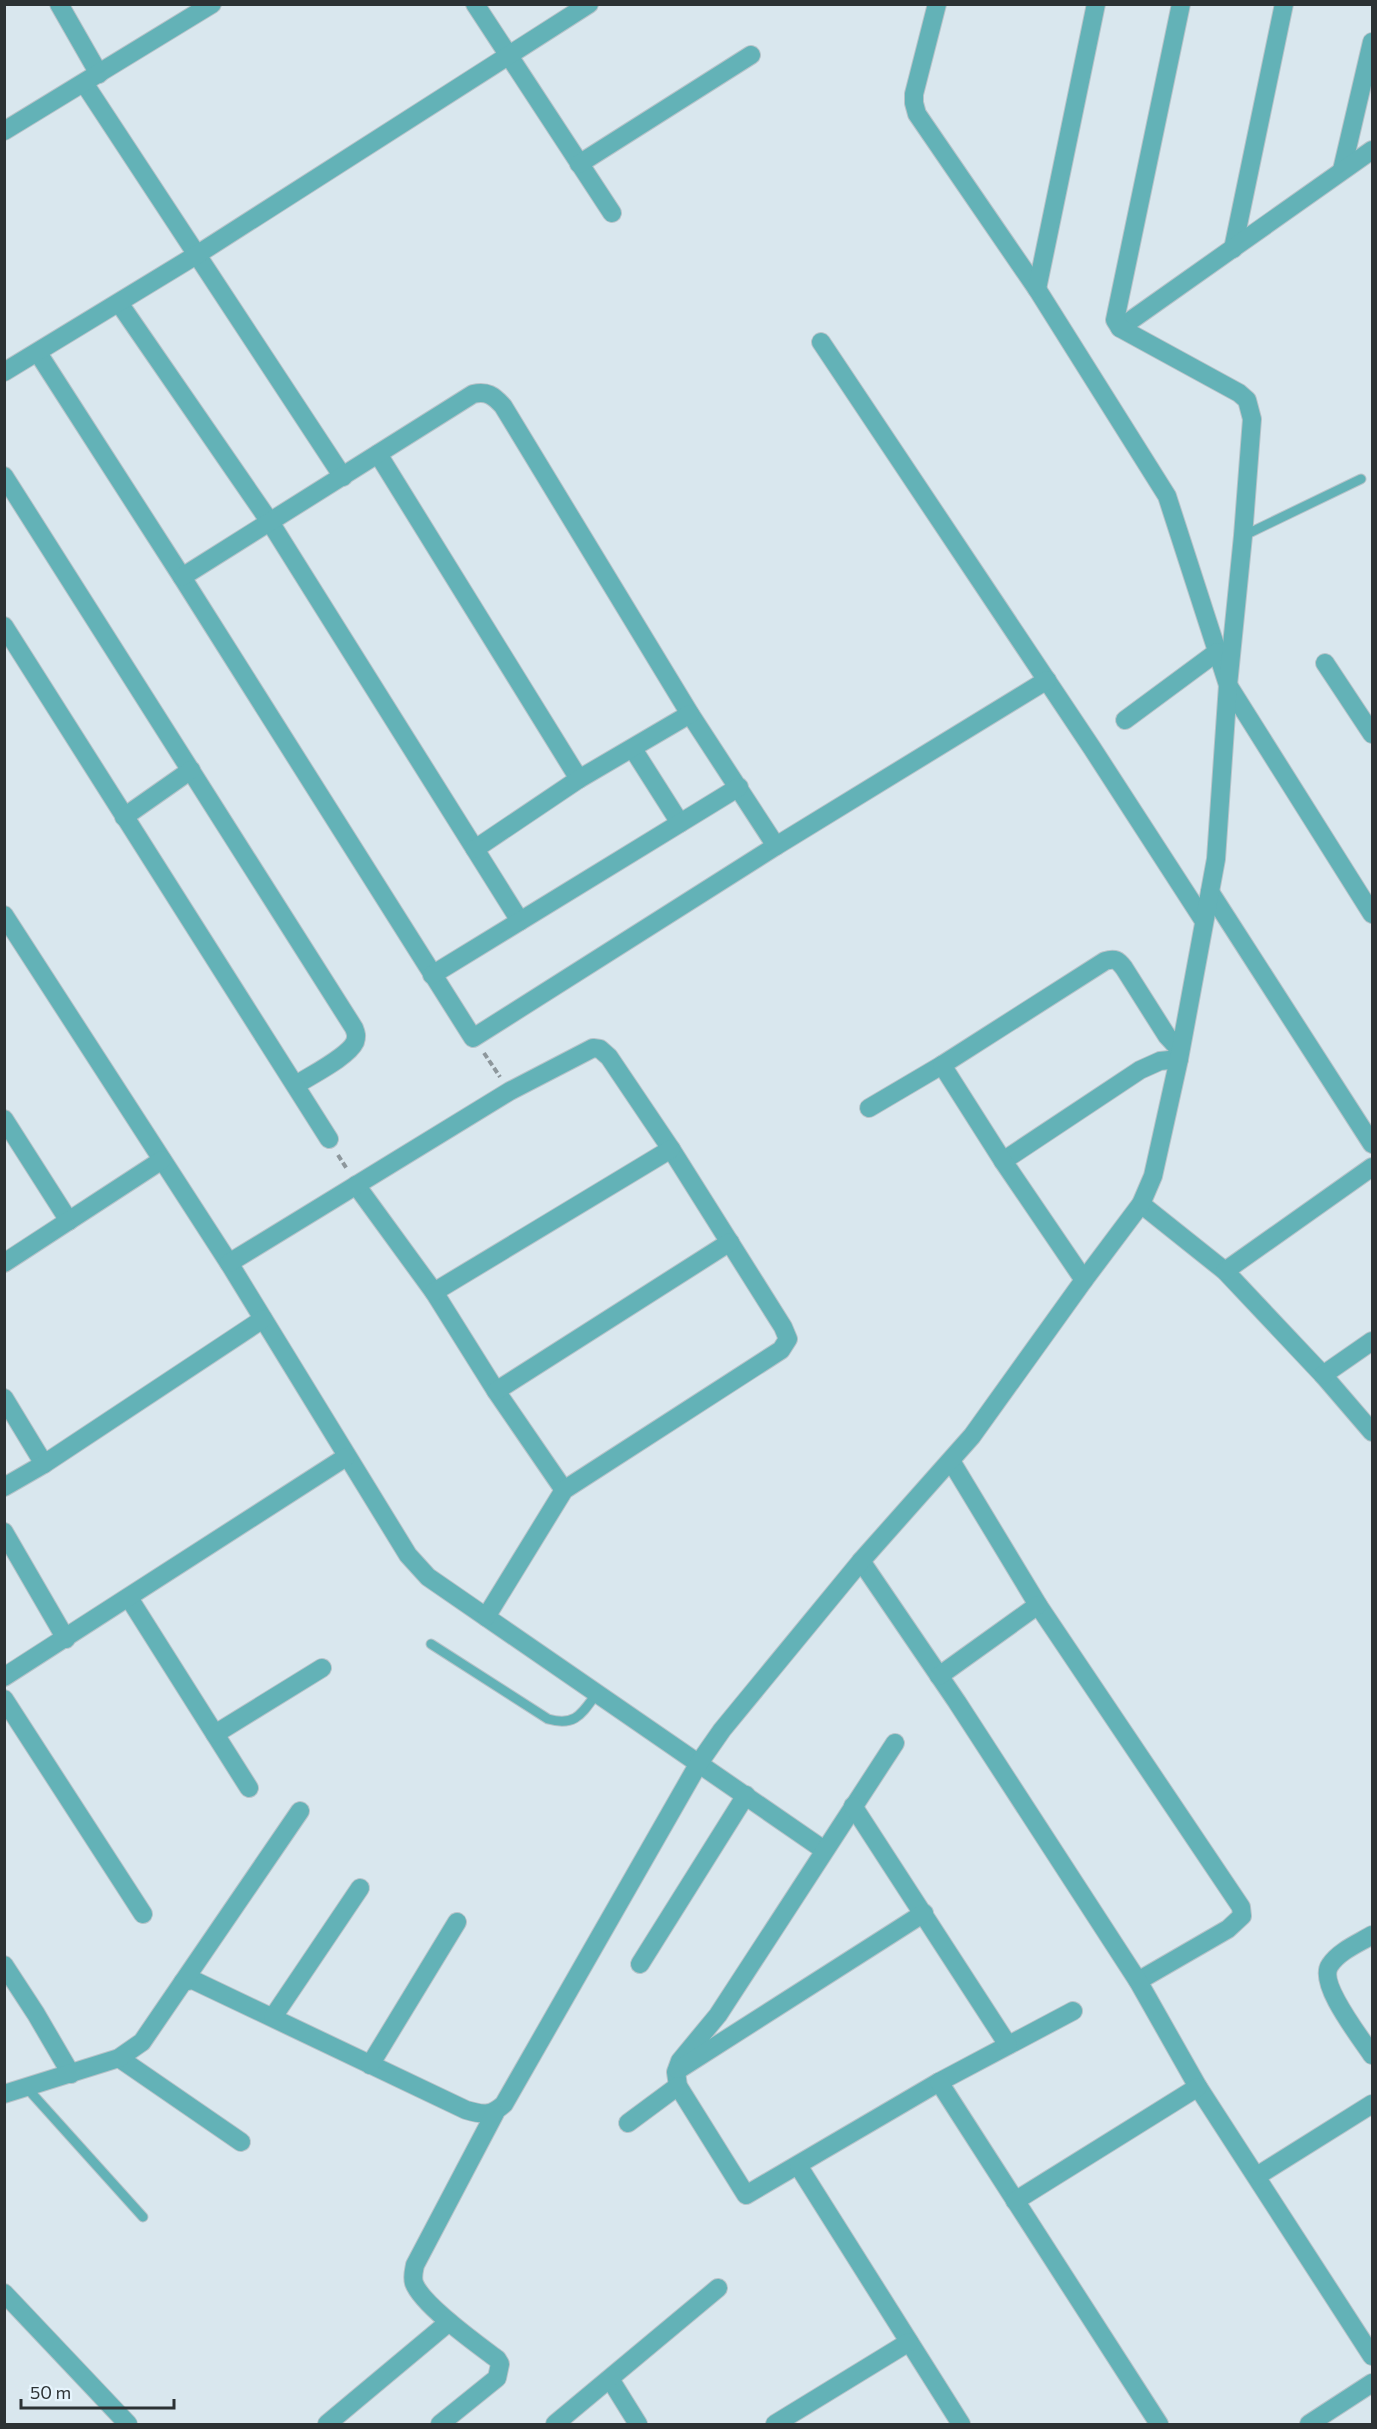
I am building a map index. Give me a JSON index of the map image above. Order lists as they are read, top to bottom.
{
  "scale_bar": "50 m"
}
